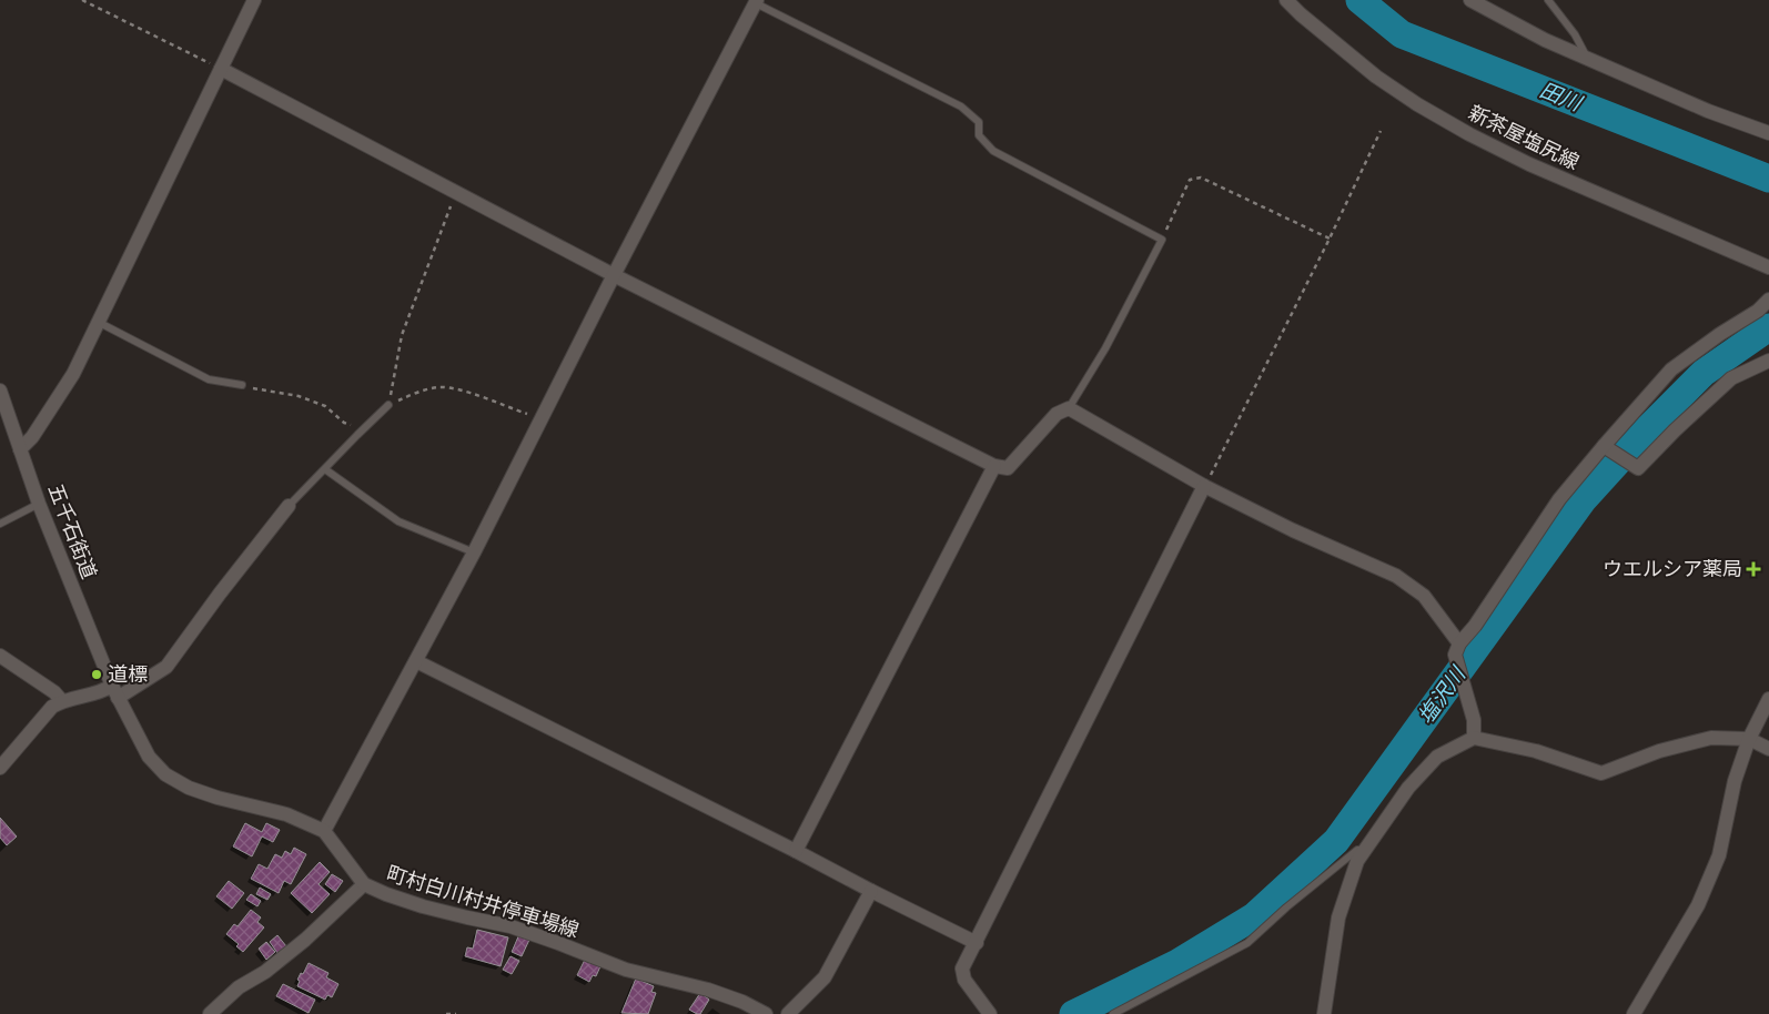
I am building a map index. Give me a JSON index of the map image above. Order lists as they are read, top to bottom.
{
  "streets": {
    "street": ["新茶屋塩尻線", "五千石街道", "町村白川村井停車場線"]
  },
  "crossings": [
    ["五千石街道", "町村白川村井停車場線"]
  ],
  "water": ["田川", "塩沢川"],
  "places": {
    "health": ["ウエルシア薬局"],
    "other": ["道標"]
  }
}
